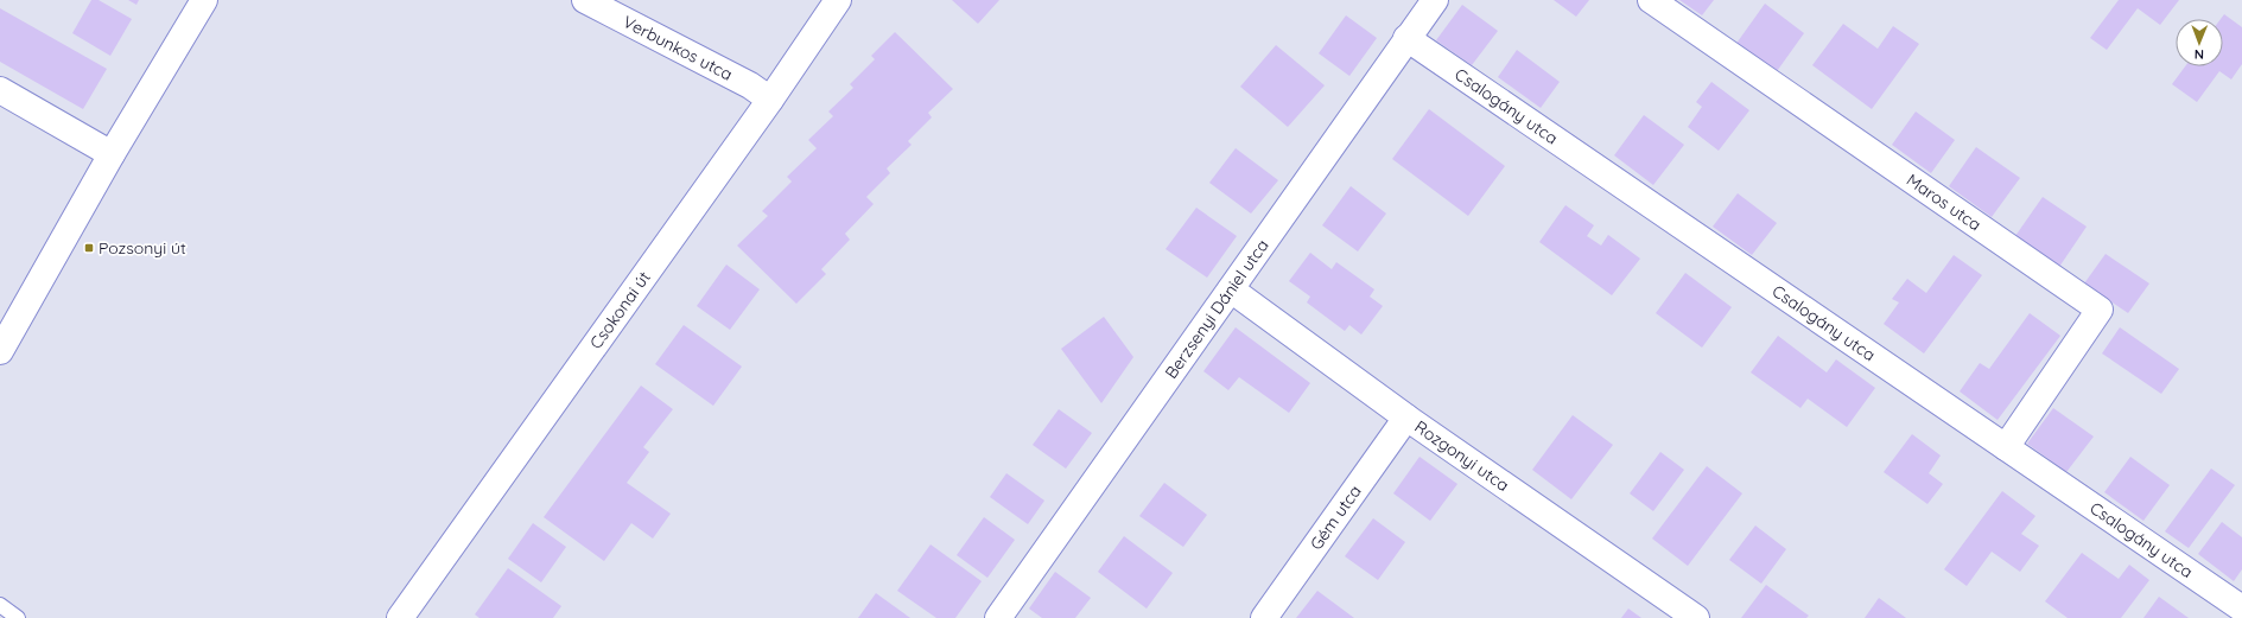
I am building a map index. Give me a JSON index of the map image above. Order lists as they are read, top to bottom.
{
  "streets": {
    "street": [
      "Verbunkos utca",
      "Csalogány utca",
      "Maros utca",
      "Berzsenyi Dániel utca",
      "Csokonai út",
      "Rozgonyi utca",
      "Gém utca"
    ]
  },
  "crossings": [
    ["Verbunkos utca", "Csokonai út"],
    ["Csalogány utca", "Maros utca"],
    ["Csalogány utca", "Berzsenyi Dániel utca"],
    ["Berzsenyi Dániel utca", "Rozgonyi utca"],
    ["Rozgonyi utca", "Gém utca"]
  ],
  "places": {
    "transit": ["Pozsonyi út"]
  },
  "north": "bottom"
}
